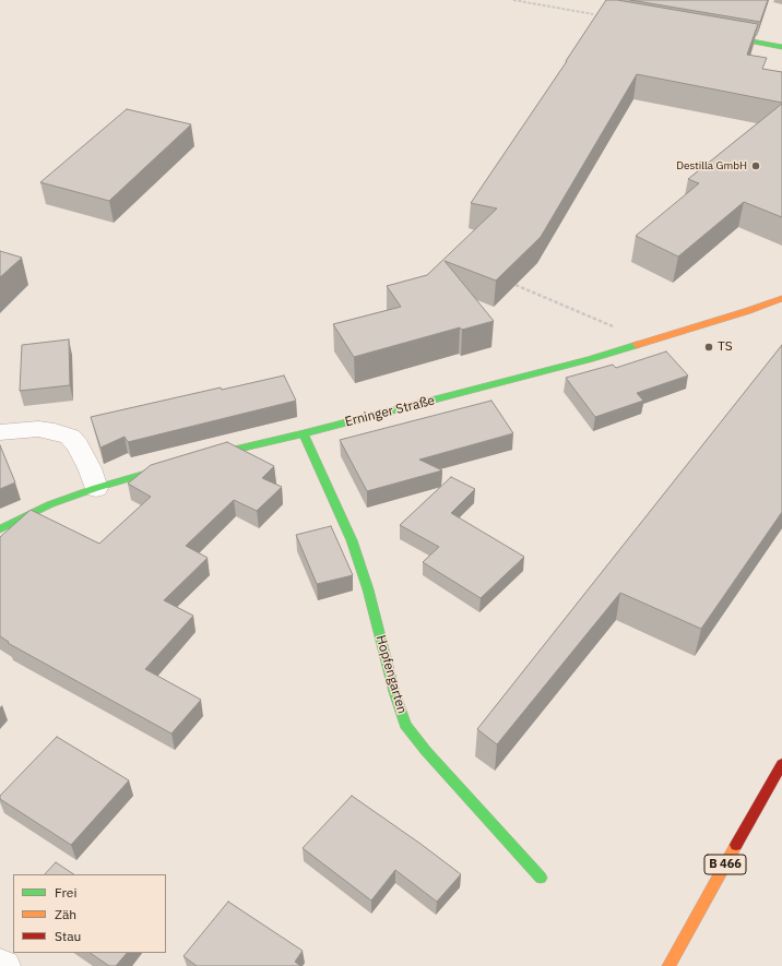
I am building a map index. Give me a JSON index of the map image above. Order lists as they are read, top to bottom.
{
  "streets": {
    "street": ["Erninger Straße", "Hopfengarten", "B 466"]
  },
  "crossings": [
    ["Erninger Straße", "Hopfengarten"]
  ],
  "places": ["Destilla GmbH", "TS"],
  "legend": ["Frei", "Zäh", "Stau"]
}
